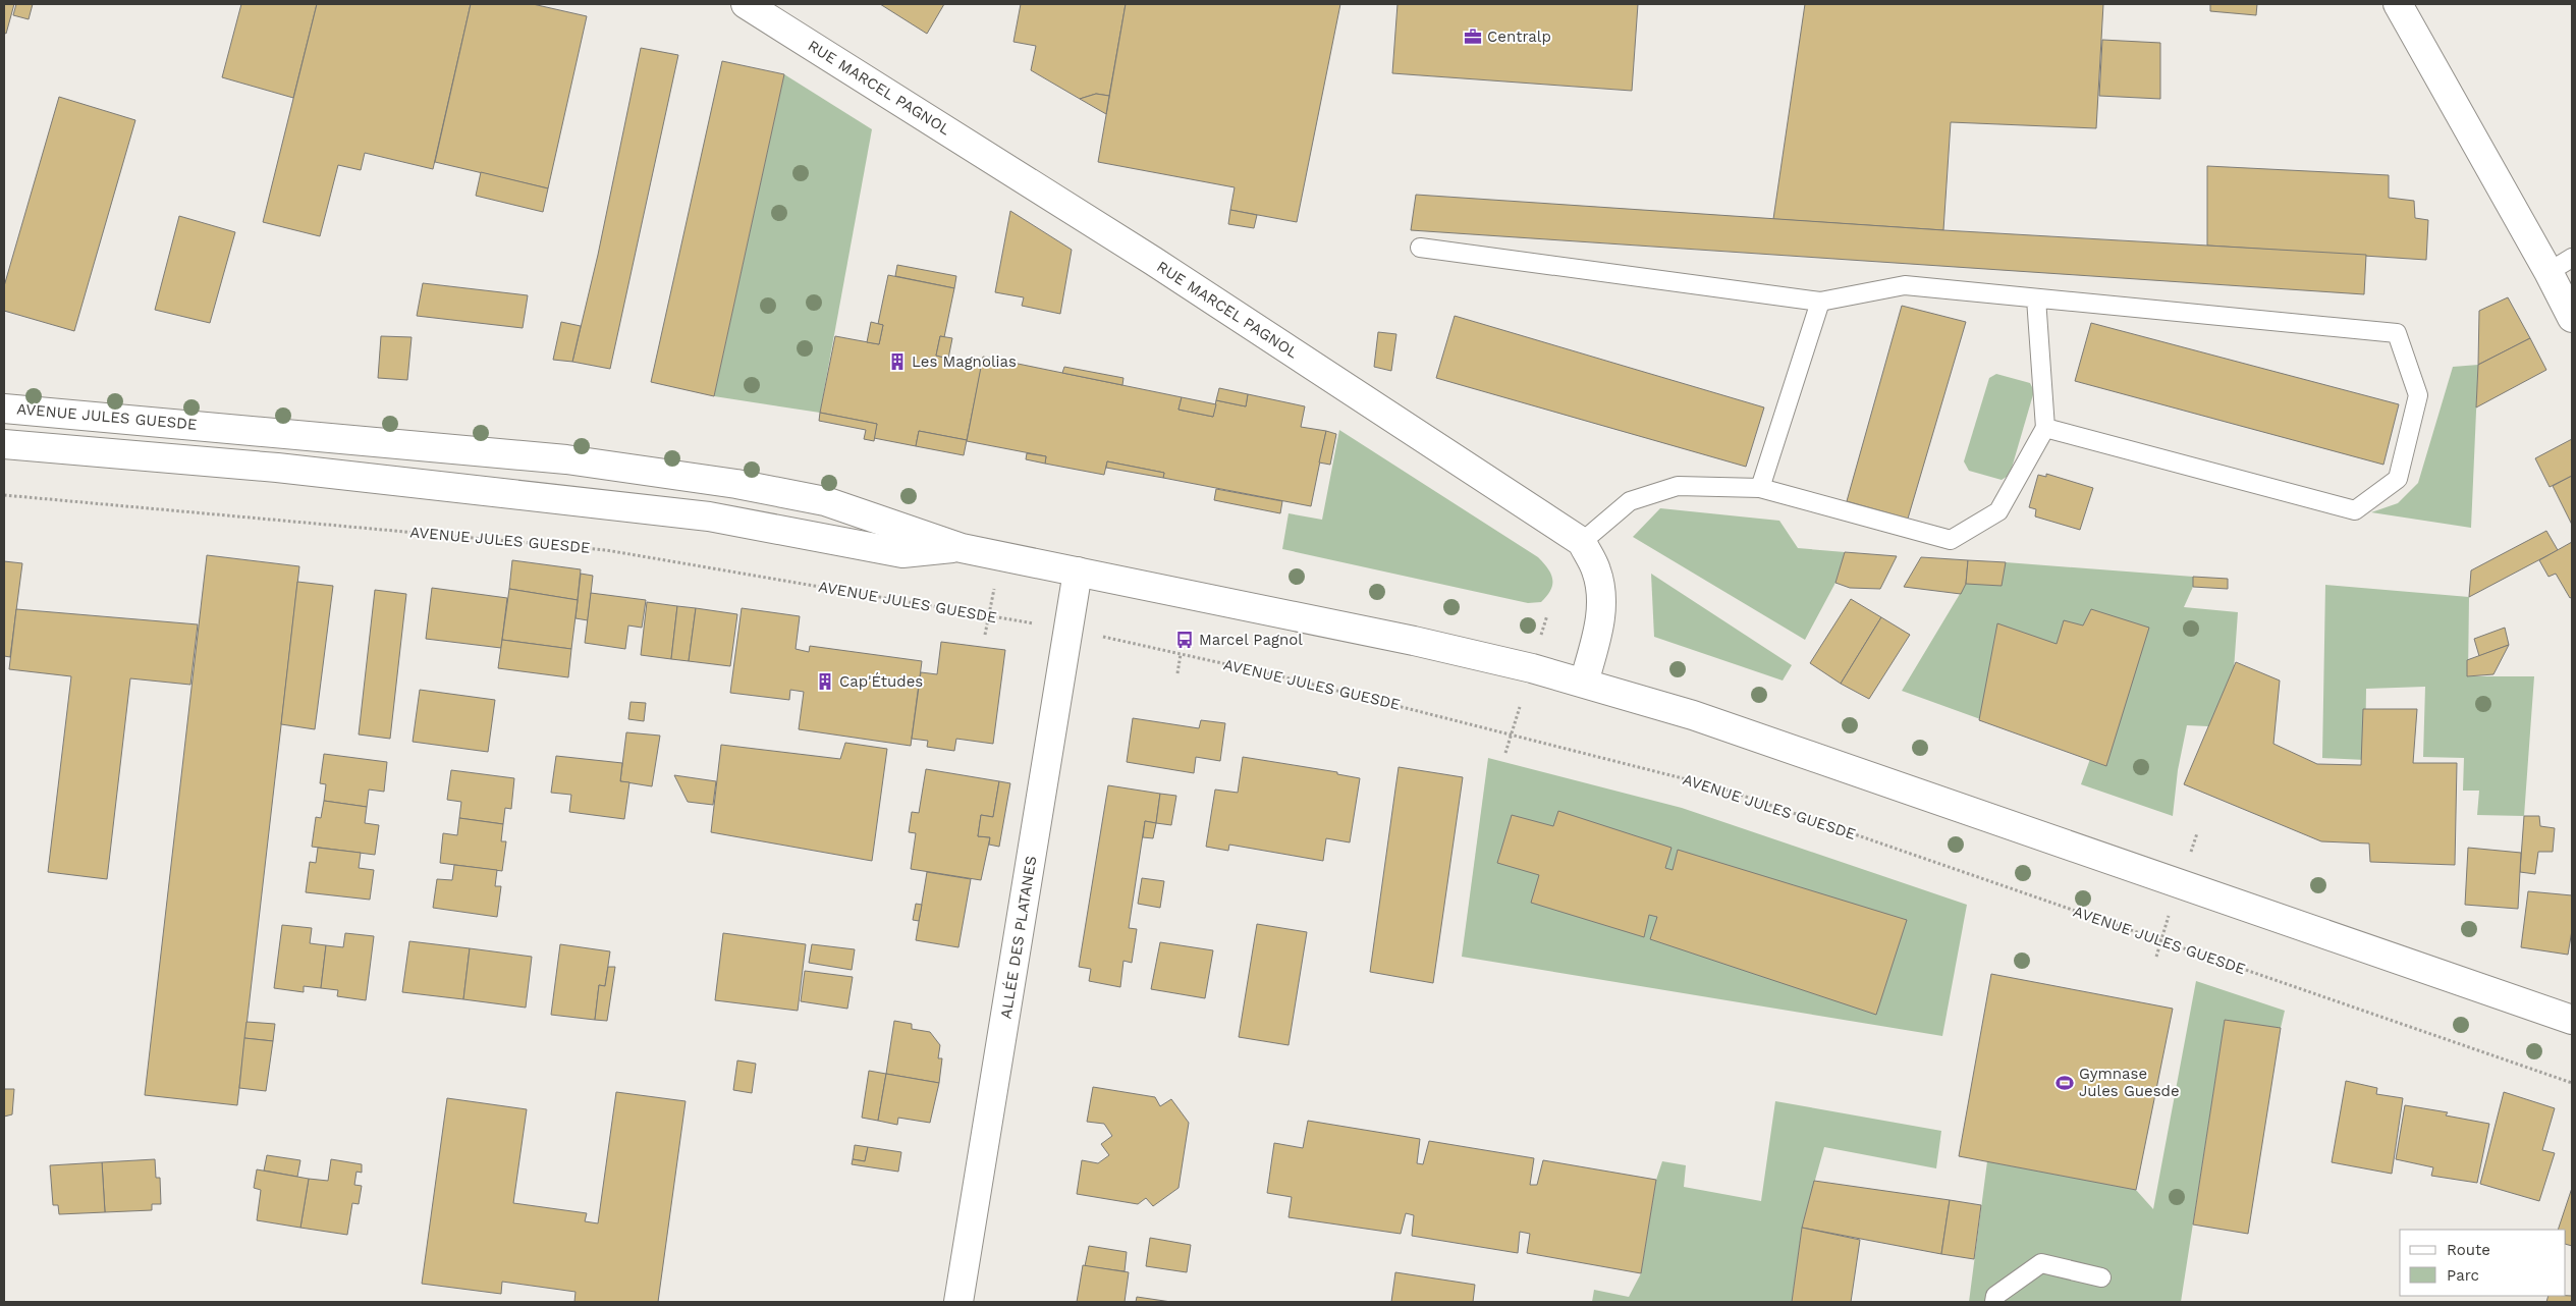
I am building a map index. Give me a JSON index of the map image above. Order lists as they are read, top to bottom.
{
  "streets": {
    "street": ["RUE MARCEL PAGNOL", "AVENUE JULES GUESDE", "ALLÉE DES PLATANES"]
  },
  "crossings": [
    ["AVENUE JULES GUESDE", "ALLÉE DES PLATANES"]
  ],
  "places": {
    "office": ["Centralp"],
    "building": ["Les Magnolias", "Cap'Études"],
    "bus stop": ["Marcel Pagnol"],
    "sports": ["Gymnase Jules Guesde"]
  },
  "legend": ["Route", "Parc"]
}
